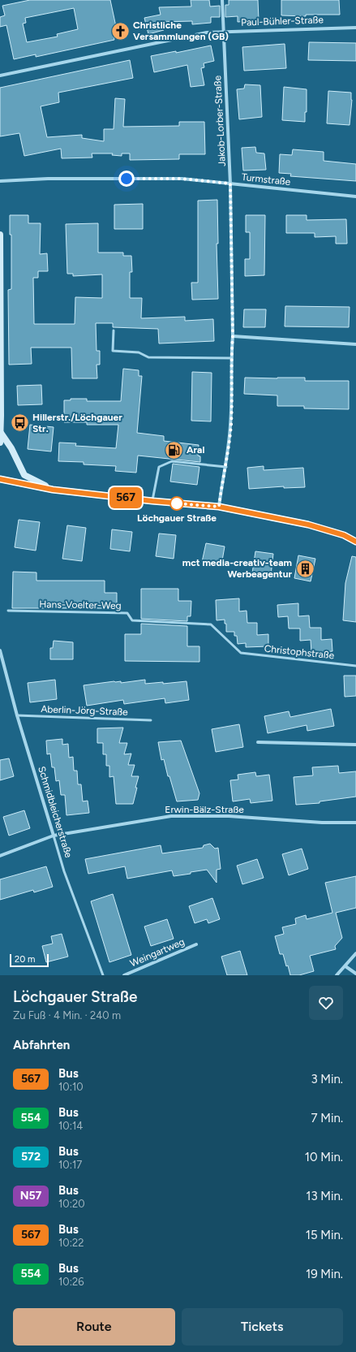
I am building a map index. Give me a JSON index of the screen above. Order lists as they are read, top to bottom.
{
  "streets": {
    "street": [
      "Paul-Bühler-Straße",
      "Jakob-Lorber-Straße",
      "Turmstraße",
      "Erwin-Bälz-Straße",
      "Schmidbleicherstraße",
      "Weingartweg"
    ],
    "lane": ["Hans-Voelter-Weg", "Christophstraße", "Aberlin-Jörg-Straße"]
  },
  "crossings": [
    ["Paul-Bühler-Straße", "Jakob-Lorber-Straße"],
    ["Jakob-Lorber-Straße", "Turmstraße"],
    ["Hans-Voelter-Weg", "Christophstraße"],
    ["Aberlin-Jörg-Straße", "Schmidbleicherstraße"],
    ["Erwin-Bälz-Straße", "Schmidbleicherstraße"]
  ],
  "places": {
    "church": ["Christliche Versammlungen (GB)"],
    "bus stop": ["Hillerstr./Löchgauer Str."],
    "fuel station": ["Aral"],
    "other": ["Löchgauer Straße"],
    "building": ["mct media-creativ-team Werbeagentur"]
  },
  "lines": ["bus line 567"],
  "scale_bar": "20 m",
  "page": {
    "on_map": "567",
    "scale": "20 m",
    "heading": [
      ["Löchgauer Straße", "Zu Fuß · 4 Min. · 240 m"],
      "Abfahrten"
    ],
    "list": [
      {
        "mark": "567",
        "name": "Bus",
        "note": "10:10",
        "value": "3 Min."
      },
      {
        "mark": "554",
        "name": "Bus",
        "note": "10:14",
        "value": "7 Min."
      },
      {
        "mark": "572",
        "name": "Bus",
        "note": "10:17",
        "value": "10 Min."
      },
      {
        "mark": "N57",
        "name": "Bus",
        "note": "10:20",
        "value": "13 Min."
      },
      {
        "mark": "567",
        "name": "Bus",
        "note": "10:22",
        "value": "15 Min."
      },
      {
        "mark": "554",
        "name": "Bus",
        "note": "10:26",
        "value": "19 Min."
      }
    ],
    "buttons": ["Route", "Tickets"]
  }
}
